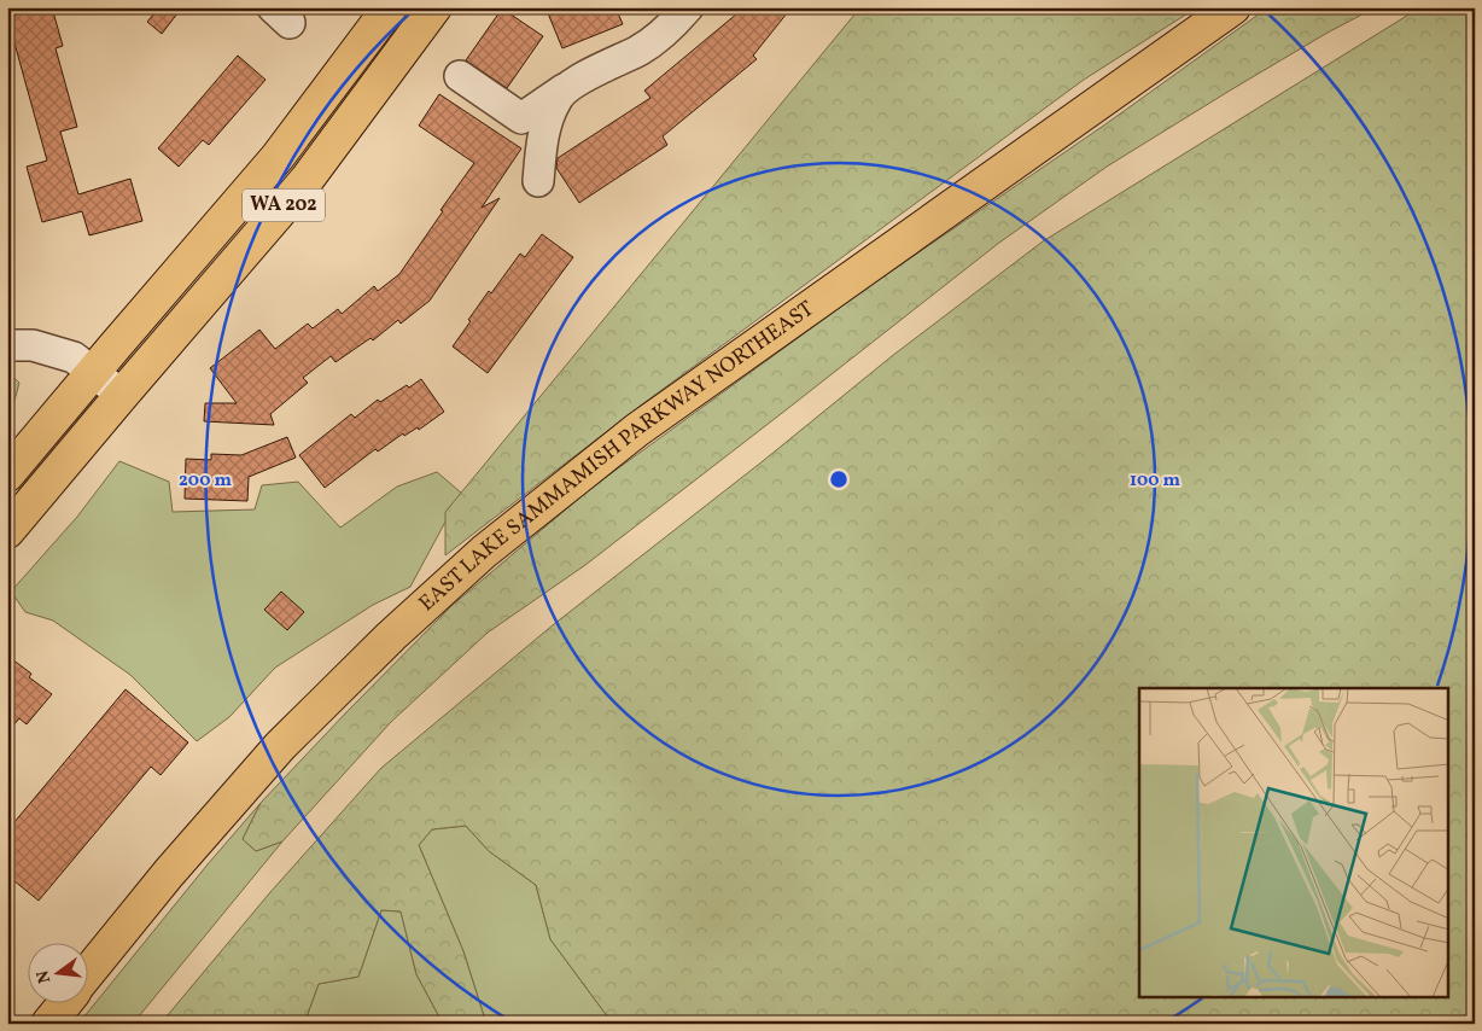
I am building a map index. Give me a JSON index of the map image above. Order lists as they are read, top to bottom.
{
  "streets": {
    "main road": ["WA 202", "EAST LAKE SAMMAMISH PARKWAY NORTHEAST"]
  },
  "north": "left",
  "rings": ["100 m", "200 m"]
}
